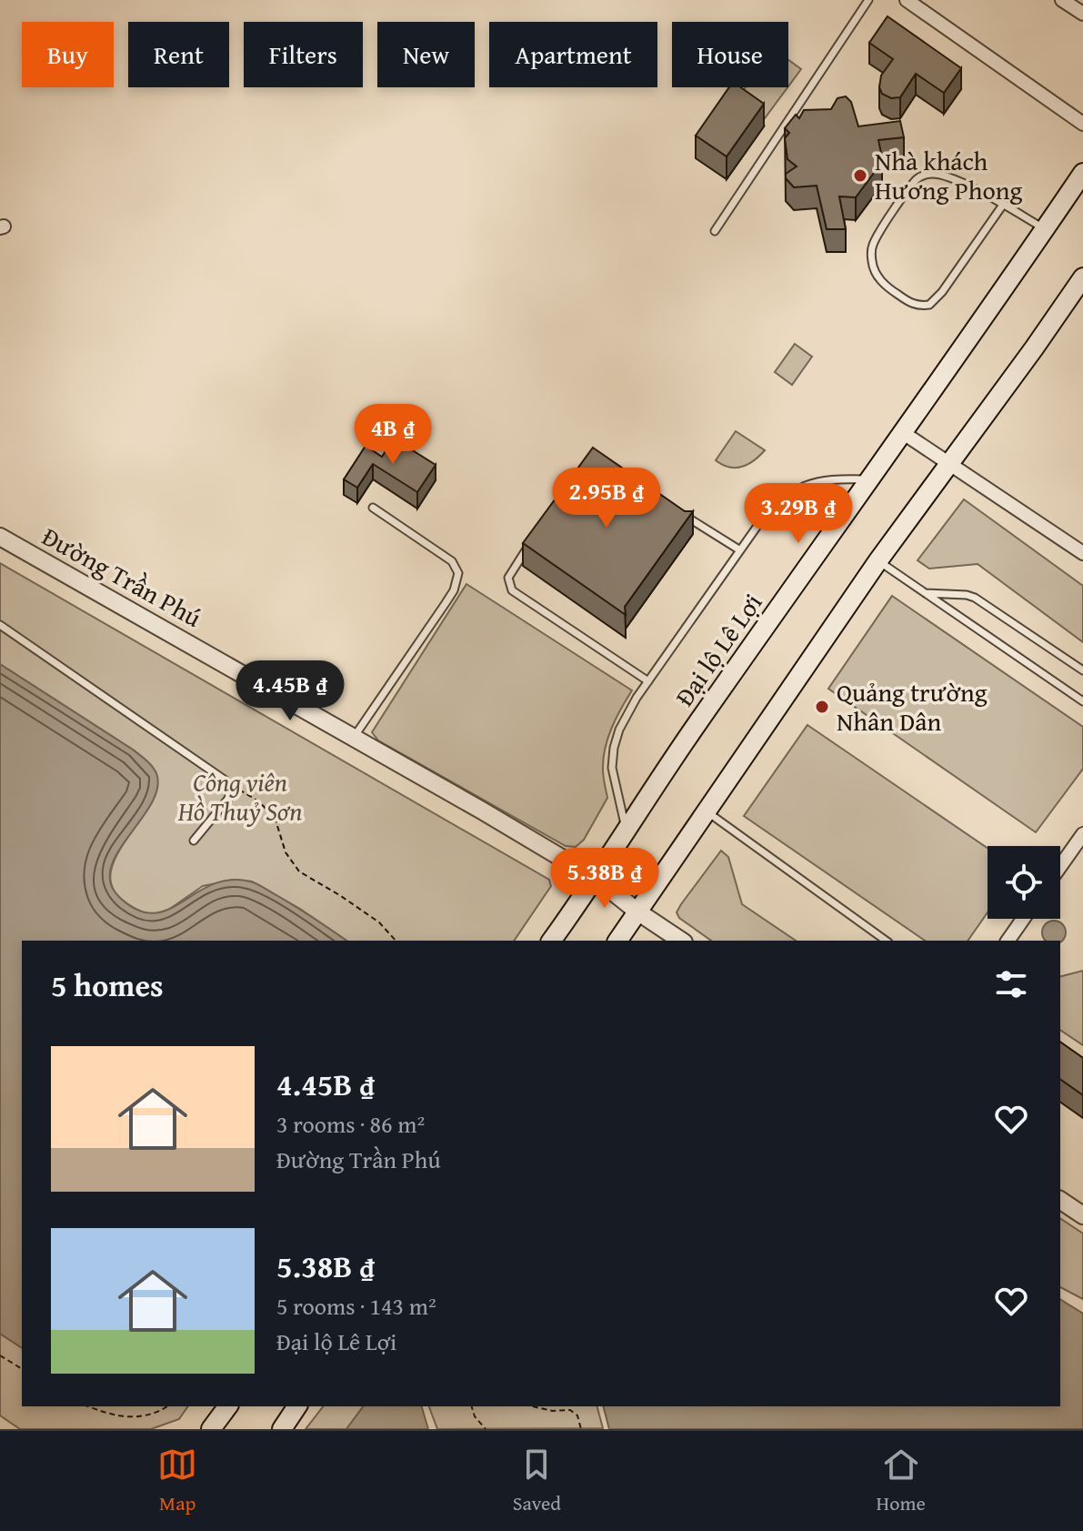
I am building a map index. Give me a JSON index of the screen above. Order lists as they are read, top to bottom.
{
  "streets": {
    "main road": ["Đại lộ Lê Lợi"],
    "street": ["Đường Trần Phú"]
  },
  "crossings": [
    ["Đường Trần Phú", "Đại lộ Lê Lợi"]
  ],
  "parks": ["Công viên Hồ Thuỷ Sơn"],
  "places": ["Nhà khách Hương Phong", "Quảng trường Nhân Dân"],
  "page": {
    "chip": [
      "Buy",
      "Rent",
      "Filters",
      "New",
      "Apartment",
      "House"
    ],
    "price": [
      "4B ₫",
      "2.95B ₫",
      "3.29B ₫",
      "4.45B ₫",
      "5.38B ₫"
    ],
    "heading": "5 homes",
    "list": [
      {
        "name": "4.45B ₫",
        "note": "3 rooms · 86 m² · Đường Trần Phú"
      },
      {
        "name": "5.38B ₫",
        "note": "5 rooms · 143 m² · Đại lộ Lê Lợi"
      }
    ],
    "tabs": ["Map", "Saved", "Home"]
  }
}
